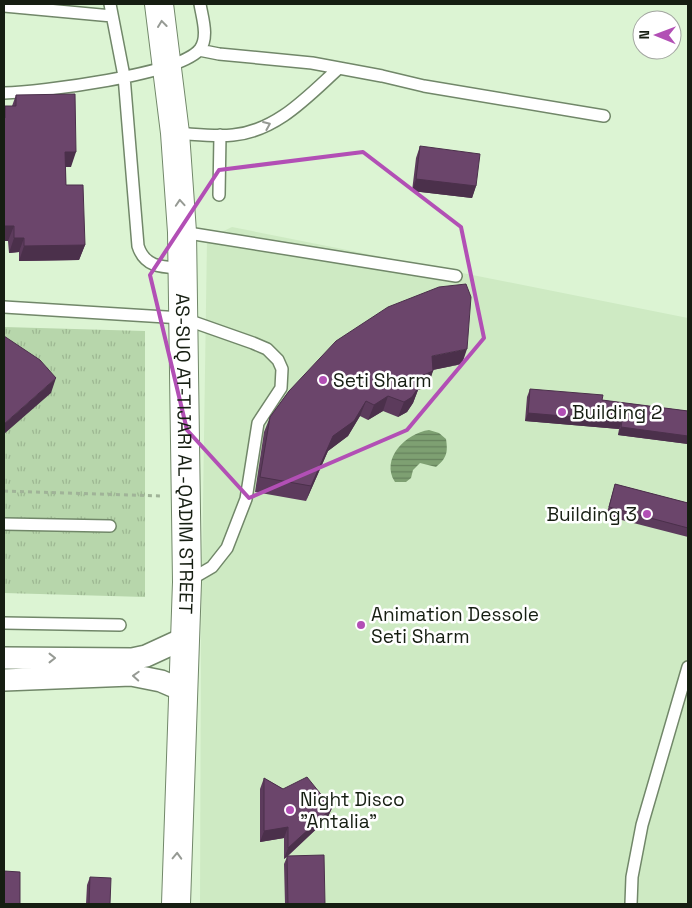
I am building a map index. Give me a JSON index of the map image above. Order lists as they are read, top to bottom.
{
  "streets": {
    "main road": ["AS-SUQ AT-TIJARI AL-QADIM STREET"]
  },
  "one_way": ["AS-SUQ AT-TIJARI AL-QADIM STREET"],
  "places": [
    "Seti Sharm",
    "Building 2",
    "Building 3",
    "Animation Dessole Seti Sharm",
    "Night Disco \"Antalia\""
  ],
  "north": "left"
}
